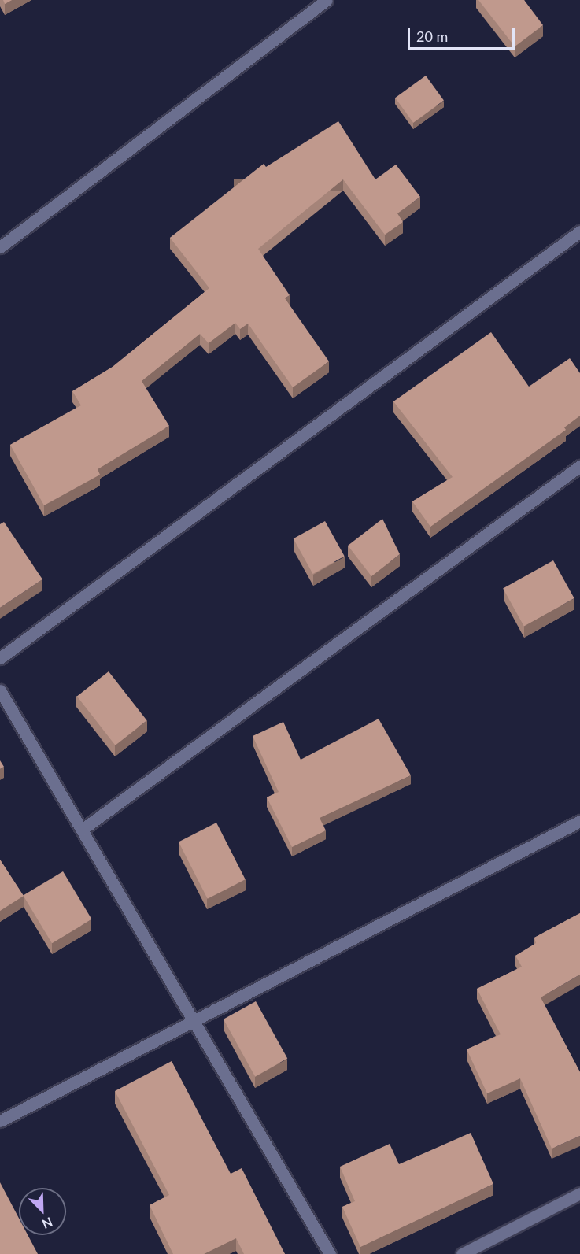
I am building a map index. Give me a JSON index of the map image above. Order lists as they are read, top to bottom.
{
  "scale_bar": "20 m",
  "north": "bottom right"
}
